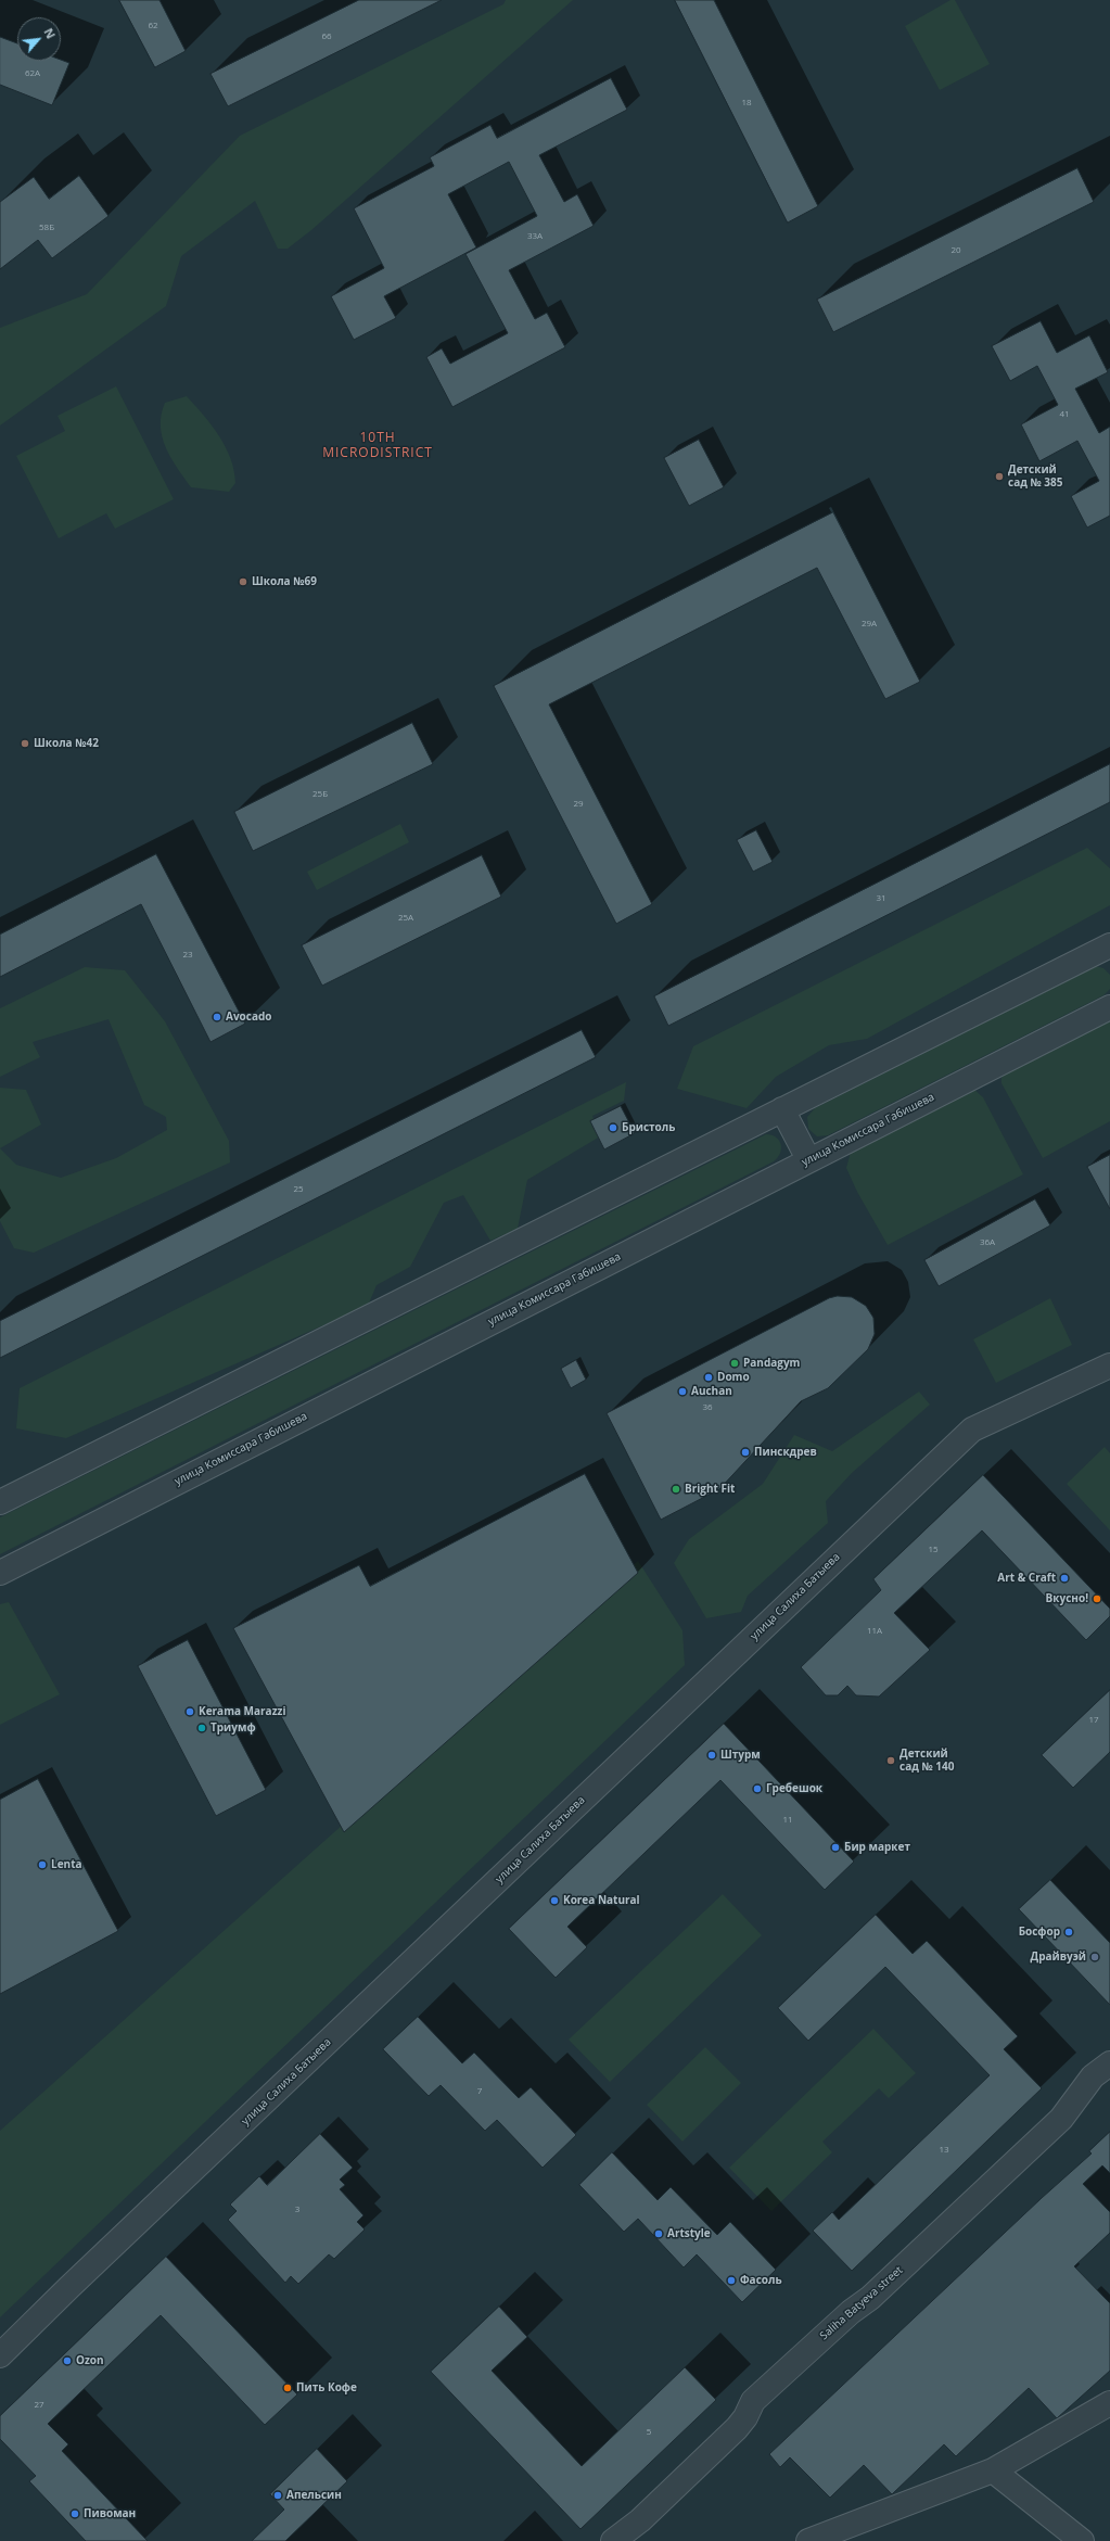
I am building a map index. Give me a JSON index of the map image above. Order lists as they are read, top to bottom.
{
  "streets": {
    "street": ["улица Комиссара Габишева", "улица Салиха Батыева", "Saliha Batyeva street"]
  },
  "districts": ["10TH MICRODISTRICT"],
  "places": [
    "Детский сад № 385",
    "Школа №69",
    "Школа №42",
    "Avocado",
    "Бристоль",
    "Pandagym",
    "Domo",
    "Auchan",
    "Пинскдрев",
    "Bright Fit",
    "Art & Craft",
    "Вкусно!",
    "Kerama Marazzi",
    "Триумф",
    "Штурм",
    "Детский сад № 140",
    "Гребешок",
    "Бир маркет",
    "Lenta",
    "Korea Natural",
    "Босфор",
    "Драйвуэй",
    "Artstyle",
    "Фасоль",
    "Ozon",
    "Пить Кофе",
    "Апельсин",
    "Пивоман"
  ],
  "house_numbers": [
    "62",
    "66",
    "62А",
    "18",
    "58Б",
    "33А",
    "20",
    "41",
    "29А",
    "25Б",
    "29",
    "31",
    "25А",
    "23",
    "25",
    "36А",
    "36",
    "15",
    "11А",
    "17",
    "11",
    "7",
    "13",
    "3",
    "27",
    "5"
  ],
  "north": "top right"
}
